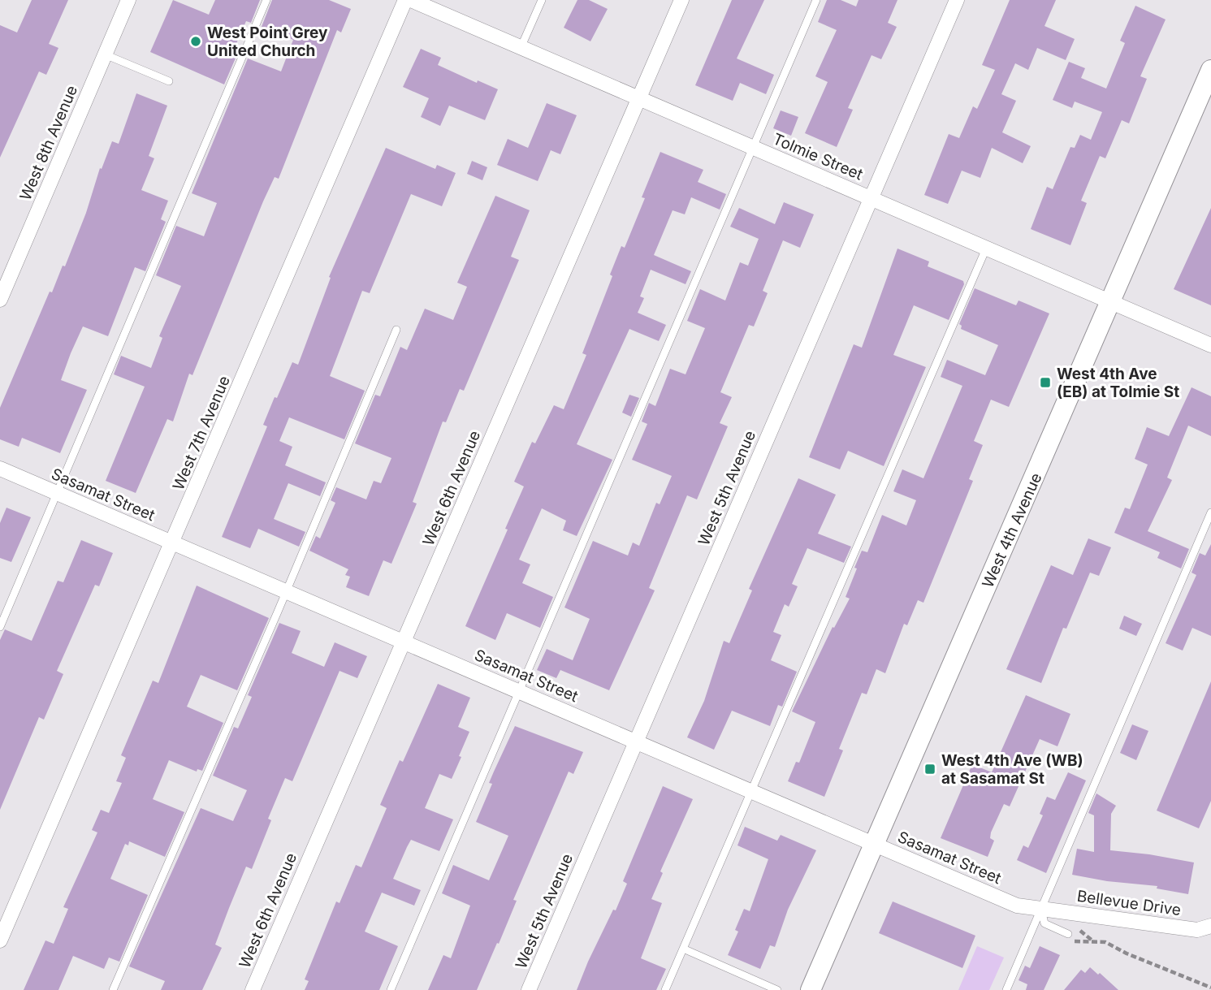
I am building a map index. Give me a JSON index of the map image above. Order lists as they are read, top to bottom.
{
  "streets": {
    "main road": ["West 4th Avenue"],
    "street": [
      "West 8th Avenue",
      "Tolmie Street",
      "West 7th Avenue",
      "West 6th Avenue",
      "West 5th Avenue",
      "Sasamat Street",
      "Bellevue Drive"
    ]
  },
  "crossings": [
    ["Tolmie Street", "West 6th Avenue"],
    ["Tolmie Street", "West 5th Avenue"],
    ["Tolmie Street", "West 4th Avenue"],
    ["West 7th Avenue", "Sasamat Street"],
    ["West 6th Avenue", "Sasamat Street"],
    ["West 5th Avenue", "Sasamat Street"],
    ["Sasamat Street", "West 4th Avenue"],
    ["Sasamat Street", "Bellevue Drive"]
  ],
  "places": {
    "other": ["West Point Grey United Church"],
    "transit": ["West 4th Ave (EB) at Tolmie St", "West 4th Ave (WB) at Sasamat St"]
  }
}
